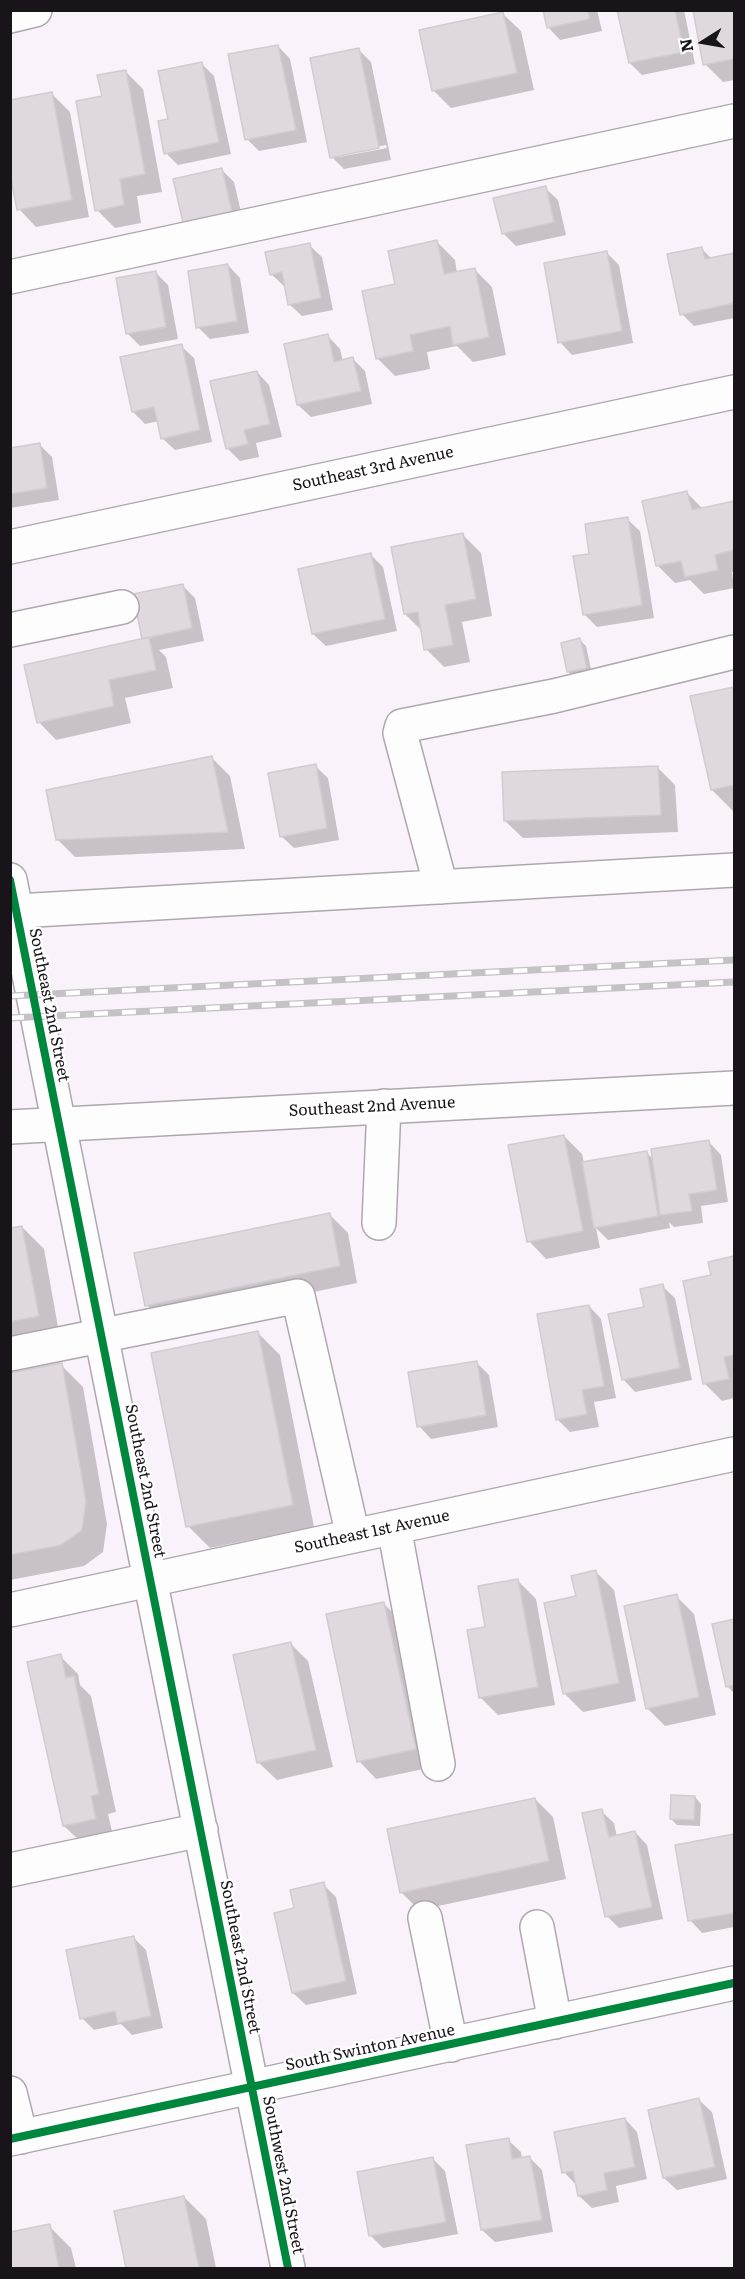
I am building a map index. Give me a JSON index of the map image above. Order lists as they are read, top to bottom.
{
  "streets": {
    "street": [
      "Southeast 3rd Avenue",
      "Southeast 2nd Street",
      "Southeast 2nd Avenue",
      "Southeast 1st Avenue",
      "South Swinton Avenue",
      "Southwest 2nd Street"
    ]
  },
  "crossings": [
    ["Southeast 2nd Street", "Southeast 2nd Avenue"],
    ["Southeast 2nd Street", "Southeast 1st Avenue"],
    ["Southeast 2nd Street", "South Swinton Avenue"],
    ["Southeast 2nd Street", "Southwest 2nd Street"],
    ["South Swinton Avenue", "Southwest 2nd Street"]
  ],
  "north": "left"
}
